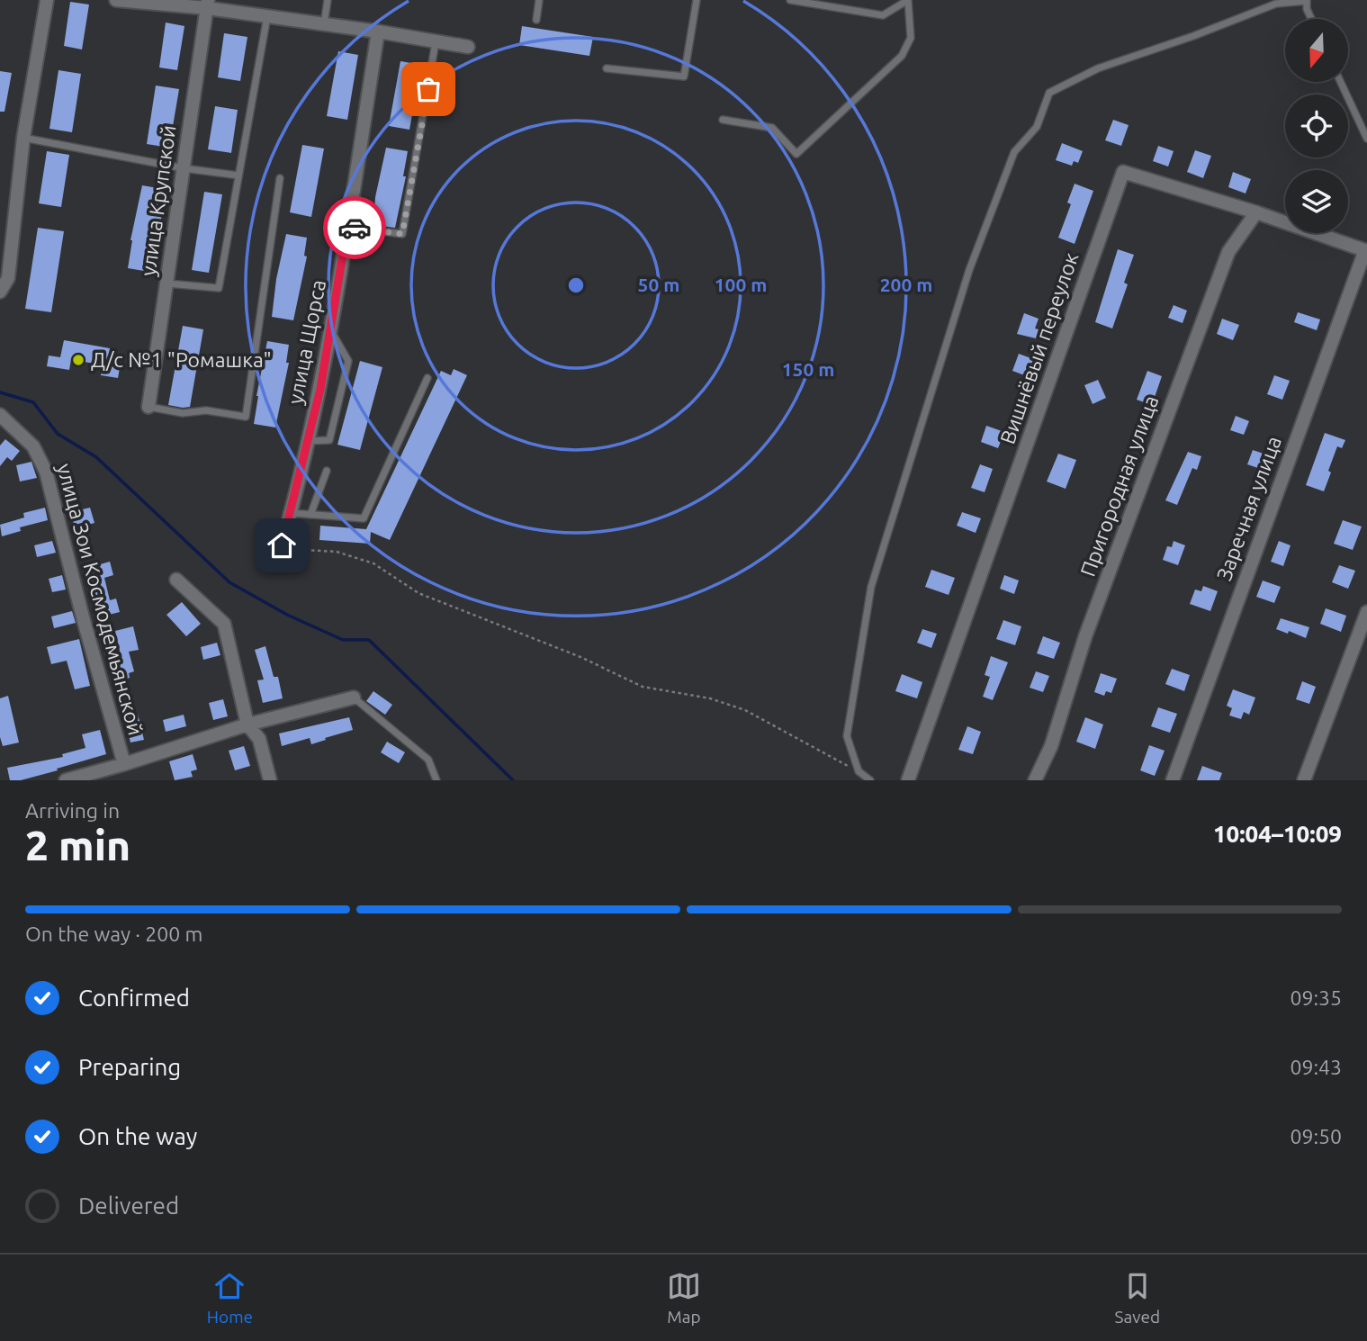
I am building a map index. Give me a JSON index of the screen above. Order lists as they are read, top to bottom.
{
  "streets": {
    "street": [
      "улица Крупской",
      "улица Щорса",
      "Вишнёвый переулок",
      "Пригородная улица",
      "Заречная улица",
      "улица Зои Космодемьянской"
    ]
  },
  "crossings": [
    ["Вишнёвый переулок", "Пригородная улица"],
    ["Вишнёвый переулок", "Заречная улица"]
  ],
  "places": ["Д/с №1 \"Ромашка\""],
  "north": "bottom",
  "page": {
    "heading": ["2 min", "Arriving in", "10:04–10:09"],
    "bar": "On the way · 200 m",
    "list": [
      ["Confirmed", "09:35"],
      ["Preparing", "09:43"],
      ["On the way", "09:50"],
      "Delivered"
    ],
    "tabs": ["Home", "Map", "Saved"]
  },
  "rings": [
    "50 m",
    "100 m",
    "200 m",
    "150 m"
  ]
}
